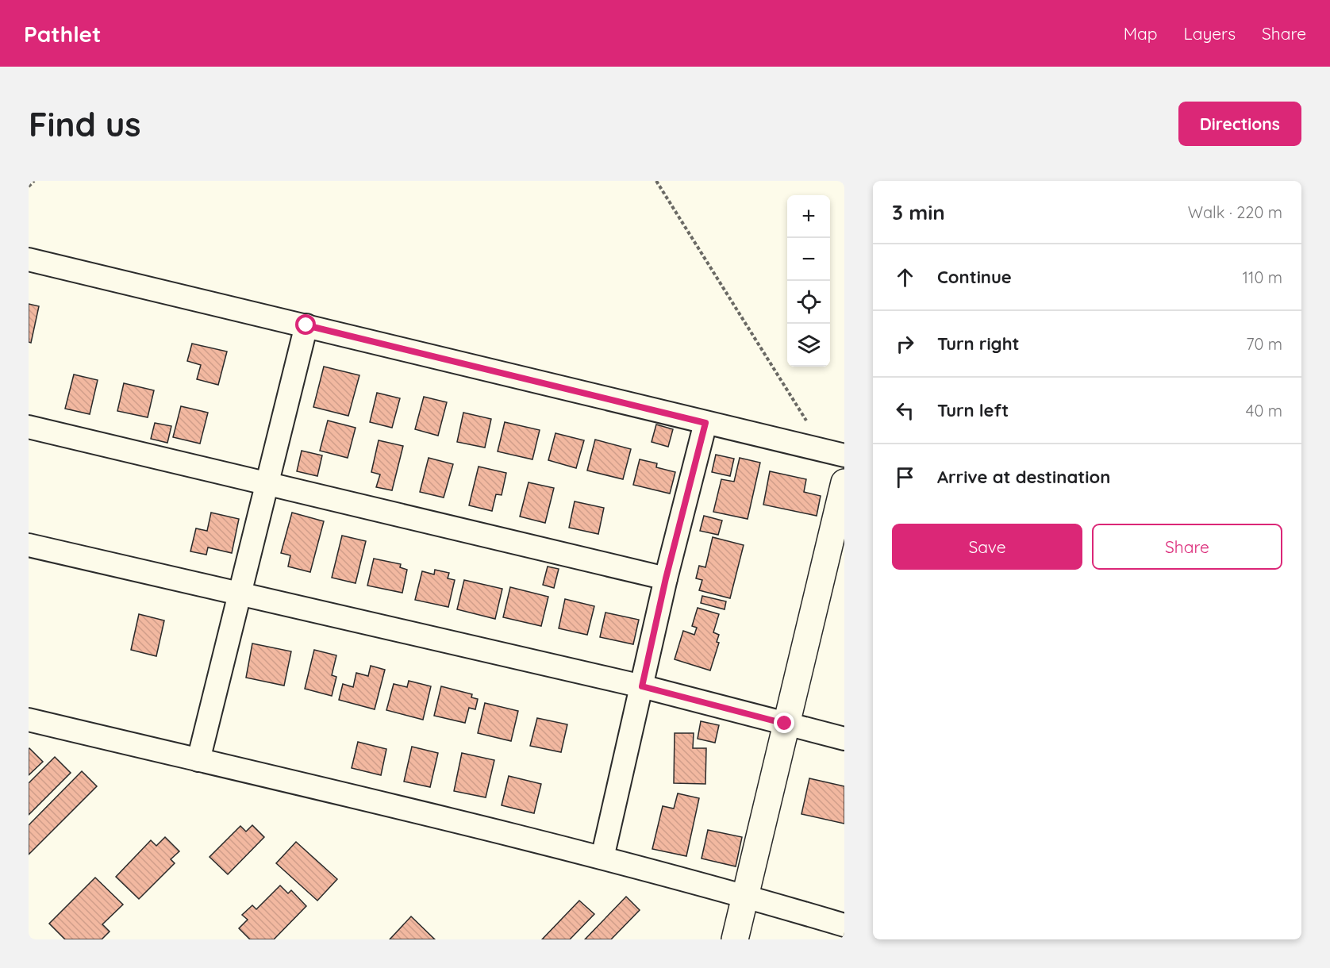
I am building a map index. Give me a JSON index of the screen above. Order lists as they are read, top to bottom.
{
  "page": {
    "header": "Pathlet",
    "nav": ["Map", "Layers", "Share"],
    "buttons": [
      "Directions",
      ["Save", "Share"]
    ],
    "title": "Find us",
    "heading": ["3 min", "Walk · 220 m"],
    "map_buttons": ["+", "−"],
    "list": [
      ["Continue", "110 m"],
      ["Turn right", "70 m"],
      ["Turn left", "40 m"],
      "Arrive at destination"
    ]
  }
}
